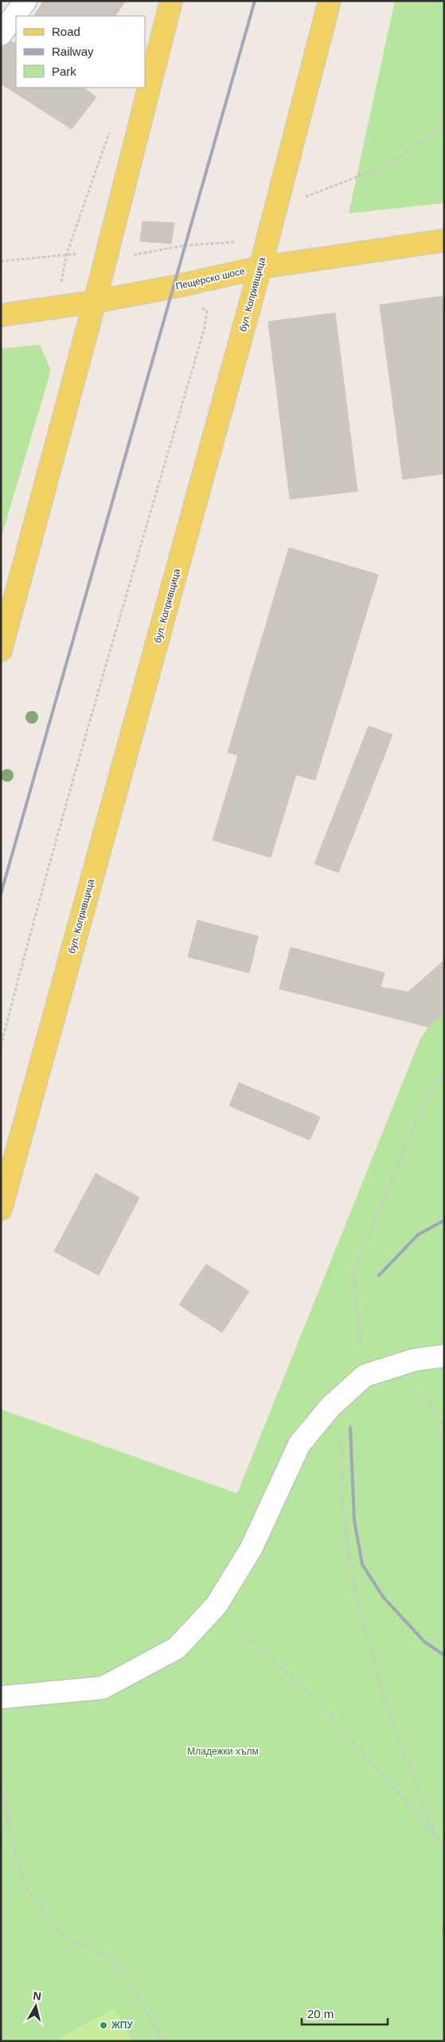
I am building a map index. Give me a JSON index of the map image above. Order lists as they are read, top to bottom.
{
  "streets": {
    "main road": ["Пещерско шосе", "бул. Копривщица"]
  },
  "crossings": [
    ["Пещерско шосе", "бул. Копривщица"]
  ],
  "parks": ["Младежки хълм"],
  "places": ["ЖПУ"],
  "legend": ["Road", "Railway", "Park"],
  "scale_bar": "20 m",
  "north": "top"
}
